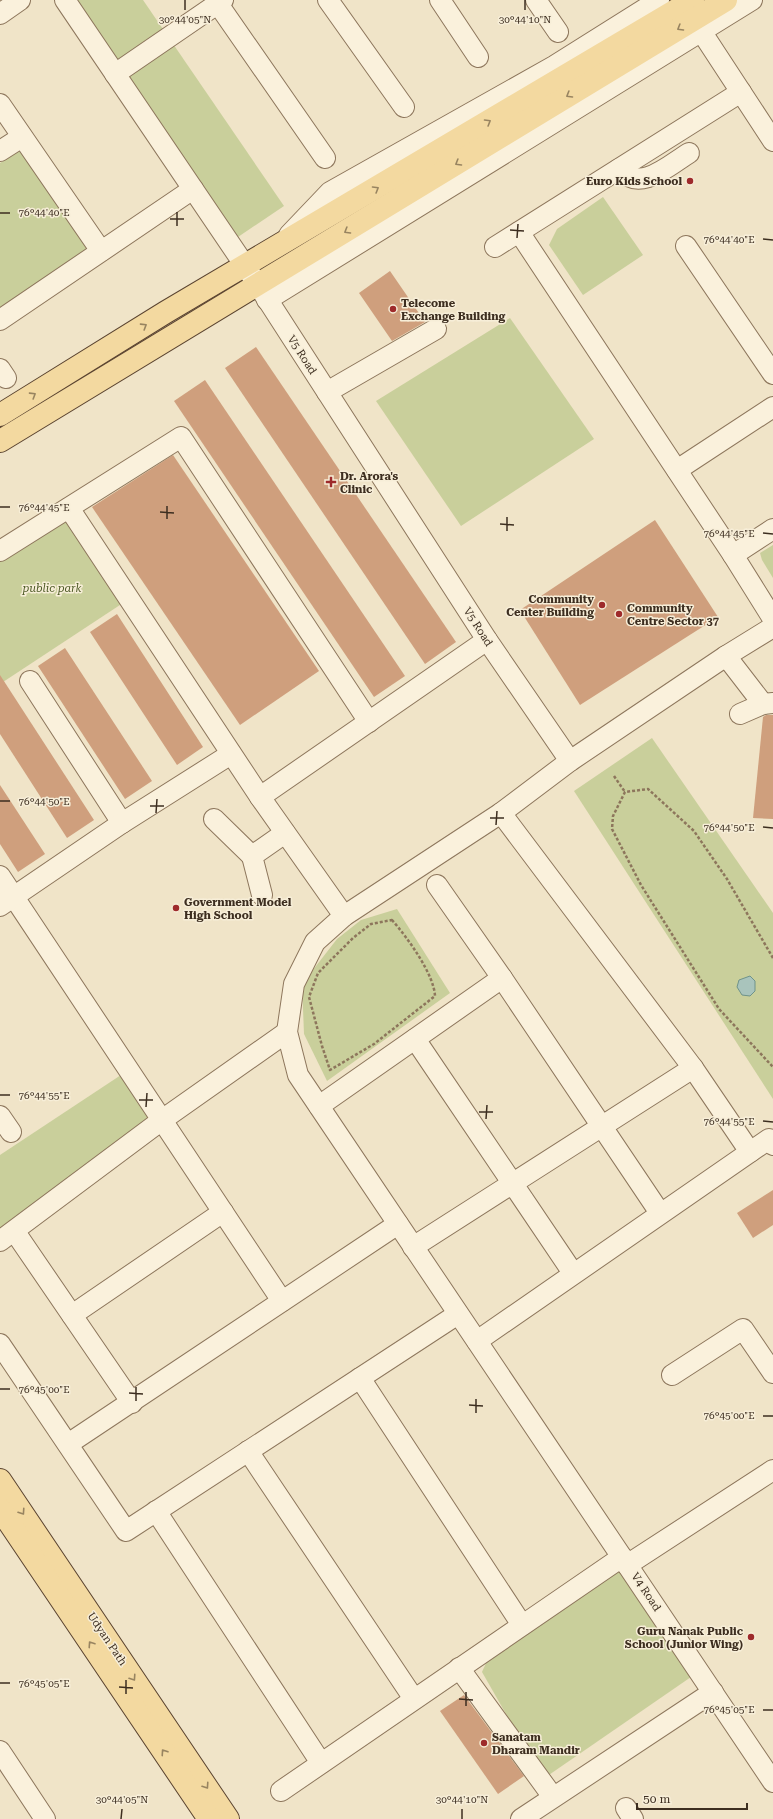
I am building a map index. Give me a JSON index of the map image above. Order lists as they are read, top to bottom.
{
  "streets": {
    "main road": ["Udyan Path"],
    "street": ["V5 Road", "V4 Road"]
  },
  "parks": ["public park"],
  "places": {
    "other": [
      "Euro Kids School",
      "Telecome Exchange Building",
      "Community Center Building",
      "Community Centre Sector 37",
      "Government Model High School",
      "Guru Nanak Public School (Junior Wing)",
      "Sanatam Dharam Mandir"
    ],
    "health": ["Dr. Arora's Clinic"]
  },
  "scale_bar": "50 m",
  "coordinates": [
    "30°44'05\"N",
    "30°44'10\"N",
    "76°44'40\"E",
    "76°44'45\"E",
    "76°44'50\"E",
    "76°44'55\"E",
    "76°45'00\"E",
    "76°45'05\"E"
  ]
}
